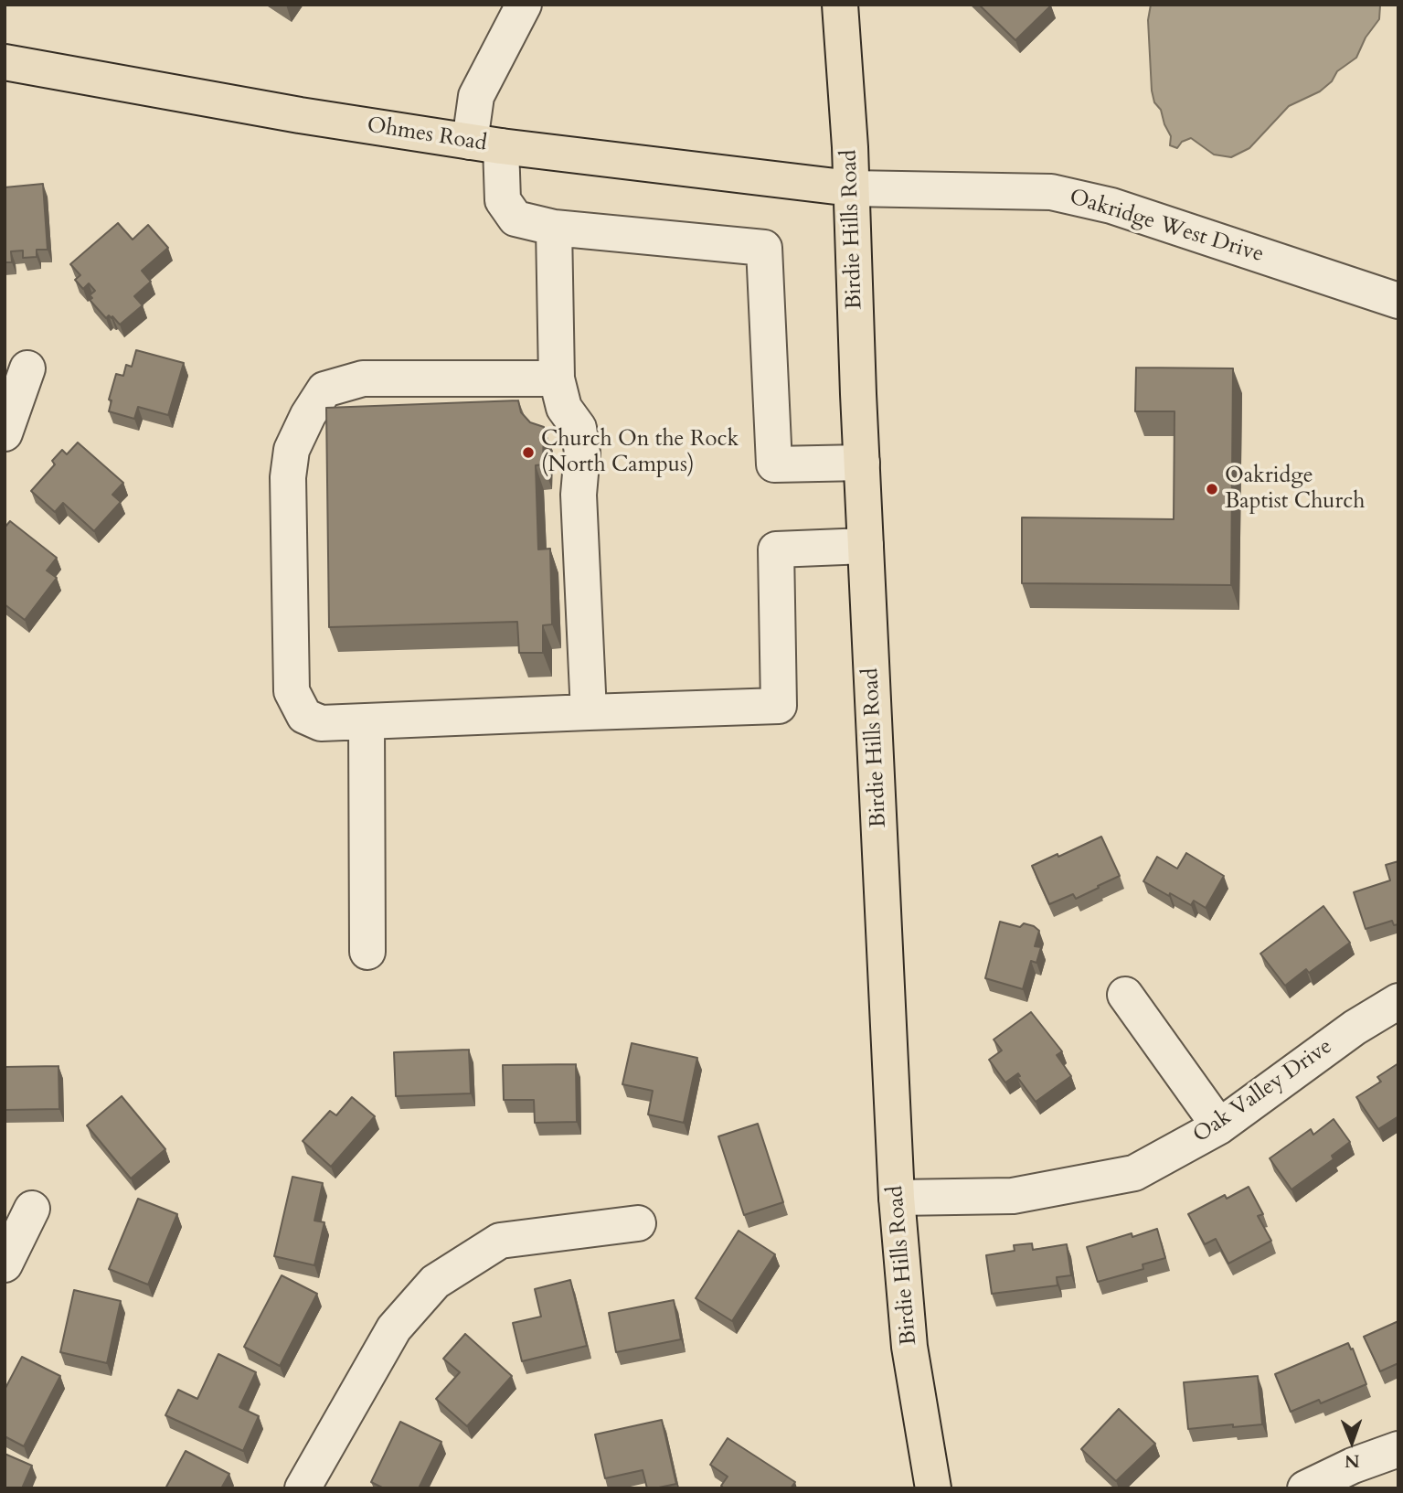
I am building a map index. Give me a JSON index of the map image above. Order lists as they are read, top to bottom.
{
  "streets": {
    "main road": ["Ohmes Road", "Birdie Hills Road"],
    "street": ["Oakridge West Drive", "Oak Valley Drive"]
  },
  "crossings": [
    ["Ohmes Road", "Oakridge West Drive"],
    ["Ohmes Road", "Birdie Hills Road"],
    ["Oakridge West Drive", "Birdie Hills Road"],
    ["Birdie Hills Road", "Oak Valley Drive"]
  ],
  "places": ["Church On the Rock (North Campus)", "Oakridge Baptist Church"],
  "north": "bottom"
}
